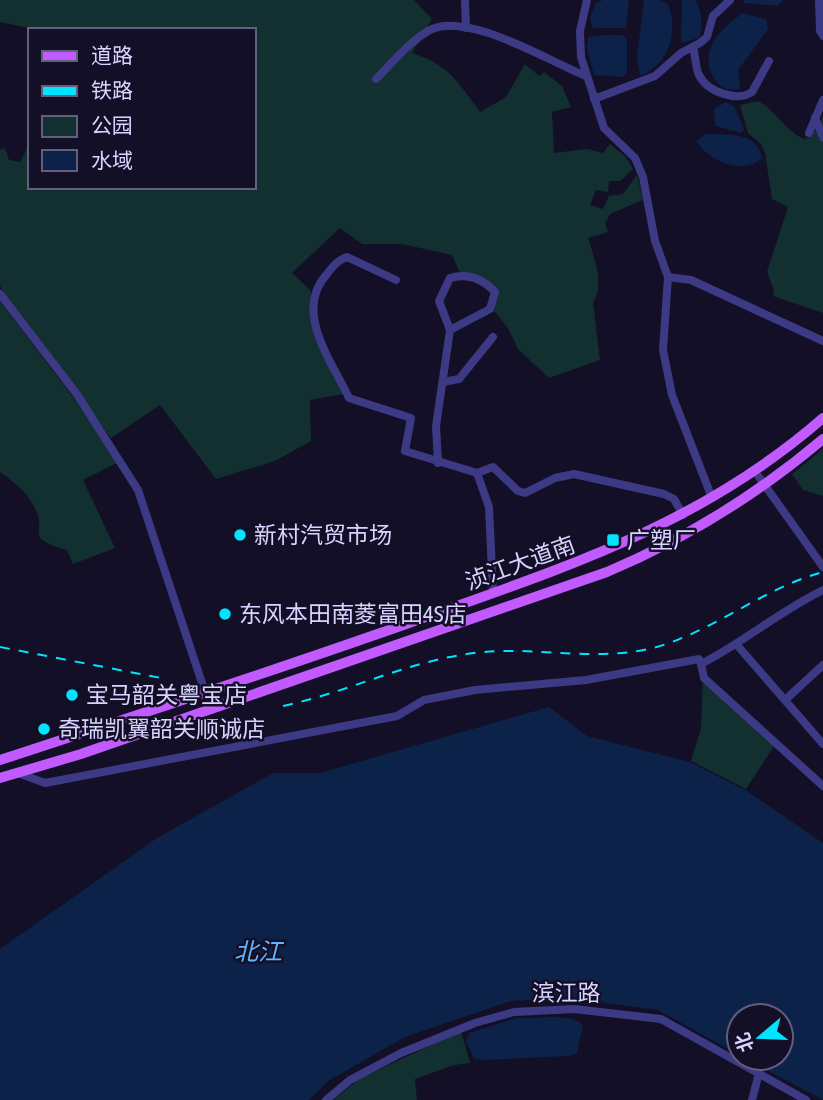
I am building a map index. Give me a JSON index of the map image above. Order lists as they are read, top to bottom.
{
  "streets": {
    "main road": ["浈江大道南"],
    "street": ["滨江路"]
  },
  "water": ["北江"],
  "places": {
    "other": [
      "新村汽贸市场",
      "东风本田南菱富田4S店",
      "宝马韶关粤宝店",
      "奇瑞凯翼韶关顺诚店"
    ],
    "transit": ["广塑厂"]
  },
  "legend": [
    "道路",
    "铁路",
    "公园",
    "水域"
  ],
  "north": "left"
}
